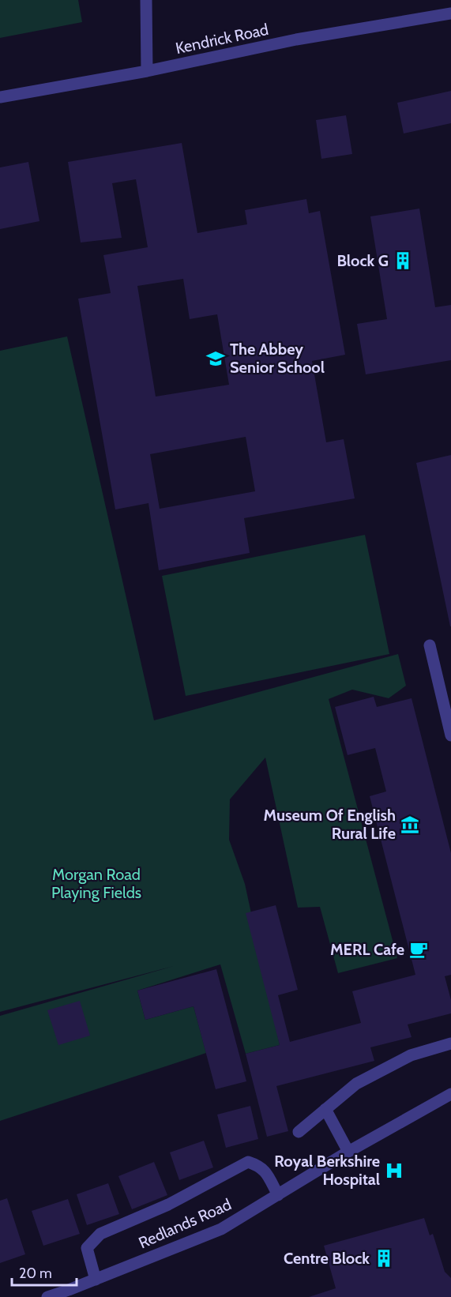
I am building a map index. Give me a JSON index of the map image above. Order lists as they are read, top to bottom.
{
  "streets": {
    "street": ["Kendrick Road", "Redlands Road"]
  },
  "parks": ["Morgan Road Playing Fields"],
  "places": {
    "building": ["Block G", "Centre Block"],
    "school or university": ["The Abbey Senior School"],
    "museum": ["Museum Of English Rural Life"],
    "cafe": ["MERL Cafe"],
    "hospital": ["Royal Berkshire Hospital"]
  },
  "scale_bar": "20 m"
}
